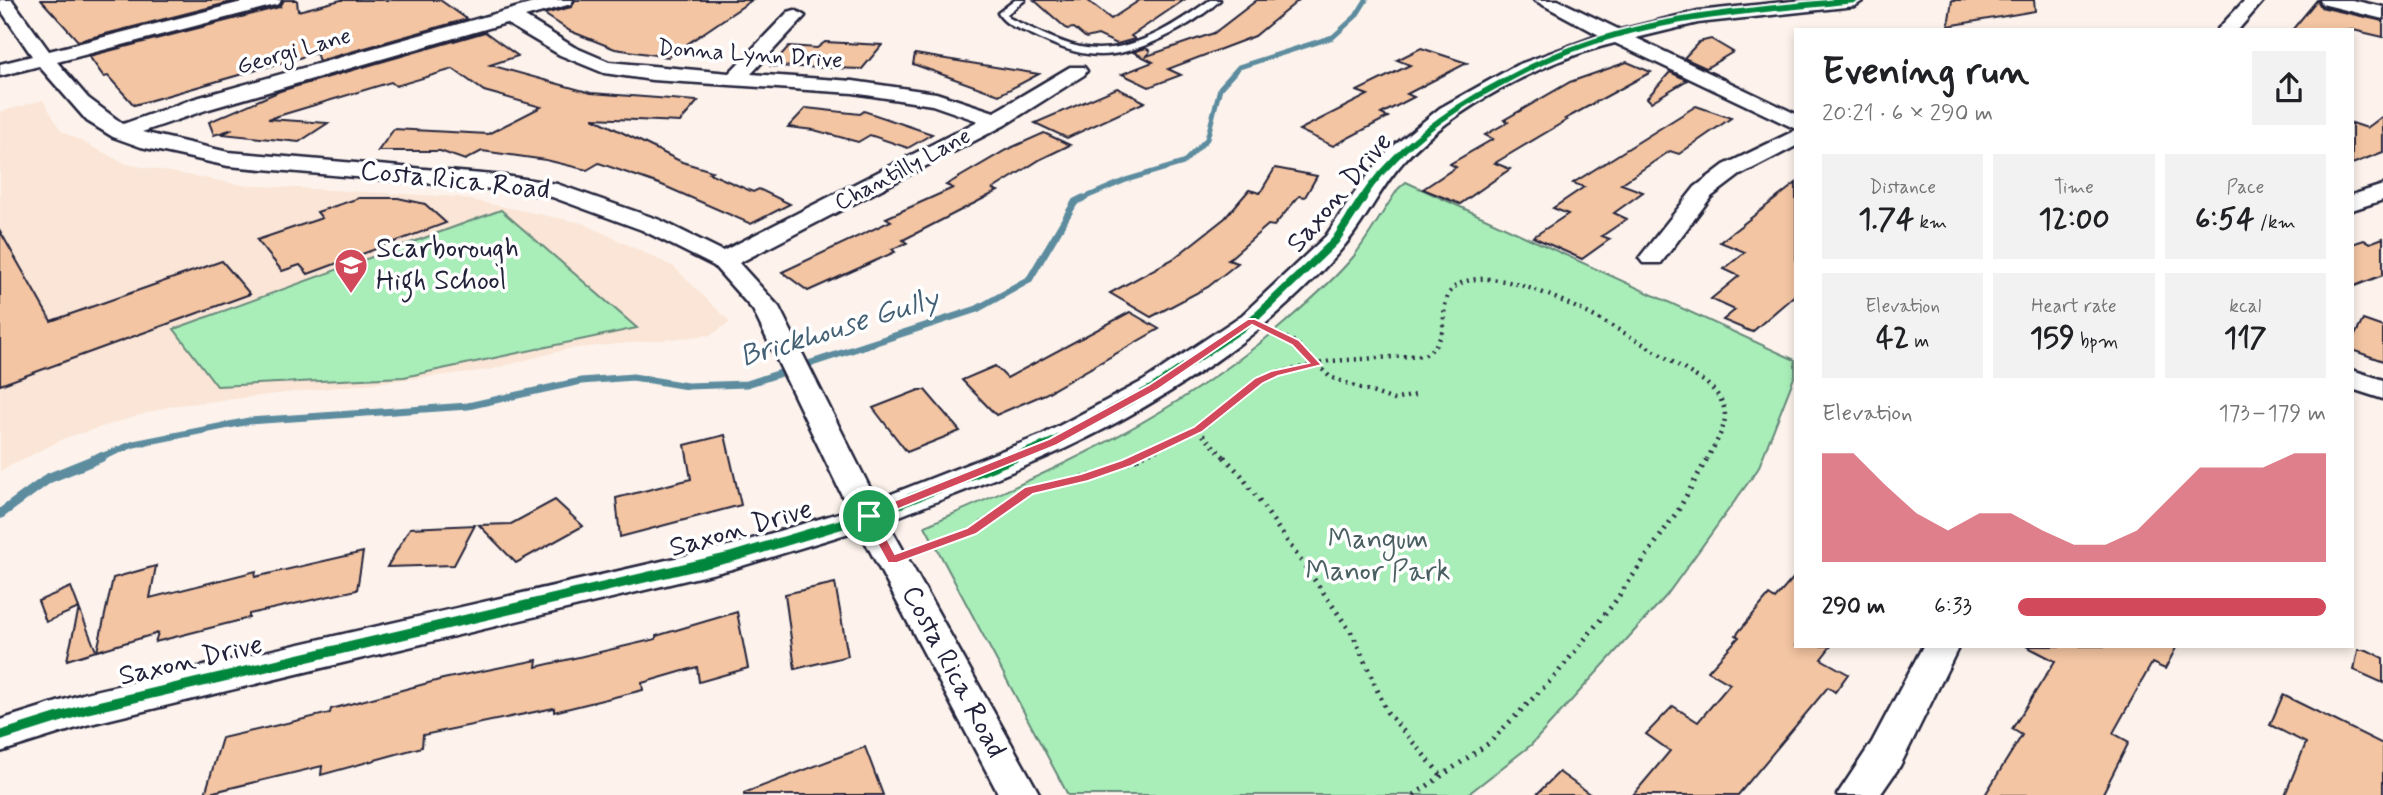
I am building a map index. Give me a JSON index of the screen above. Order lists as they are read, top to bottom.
{
  "streets": {
    "street": [
      "Georgi Lane",
      "Donna Lynn Drive",
      "Chantilly Lane",
      "Costa Rica Road",
      "Saxon Drive"
    ]
  },
  "crossings": [
    ["Georgi Lane", "Donna Lynn Drive"],
    ["Georgi Lane", "Costa Rica Road"],
    ["Donna Lynn Drive", "Chantilly Lane"],
    ["Chantilly Lane", "Costa Rica Road"],
    ["Costa Rica Road", "Saxon Drive"]
  ],
  "water": ["Brickhouse Gully"],
  "parks": ["Mangum Manor Park"],
  "places": {
    "school or university": ["Scarborough High School"]
  },
  "page": {
    "heading": ["Evening run", "20:21 · 6 × 290 m"],
    "stats": [
      ["Distance", "1.74 km"],
      ["Time", "12:00"],
      ["Pace", "6:54 /km"],
      ["Elevation", "42 m"],
      ["Heart rate", "159 bpm"],
      ["kcal", "117"]
    ],
    "chart": ["Elevation", "173–179 m"],
    "list": [
      {
        "name": "290 m",
        "note": "6:33"
      }
    ]
  }
}
